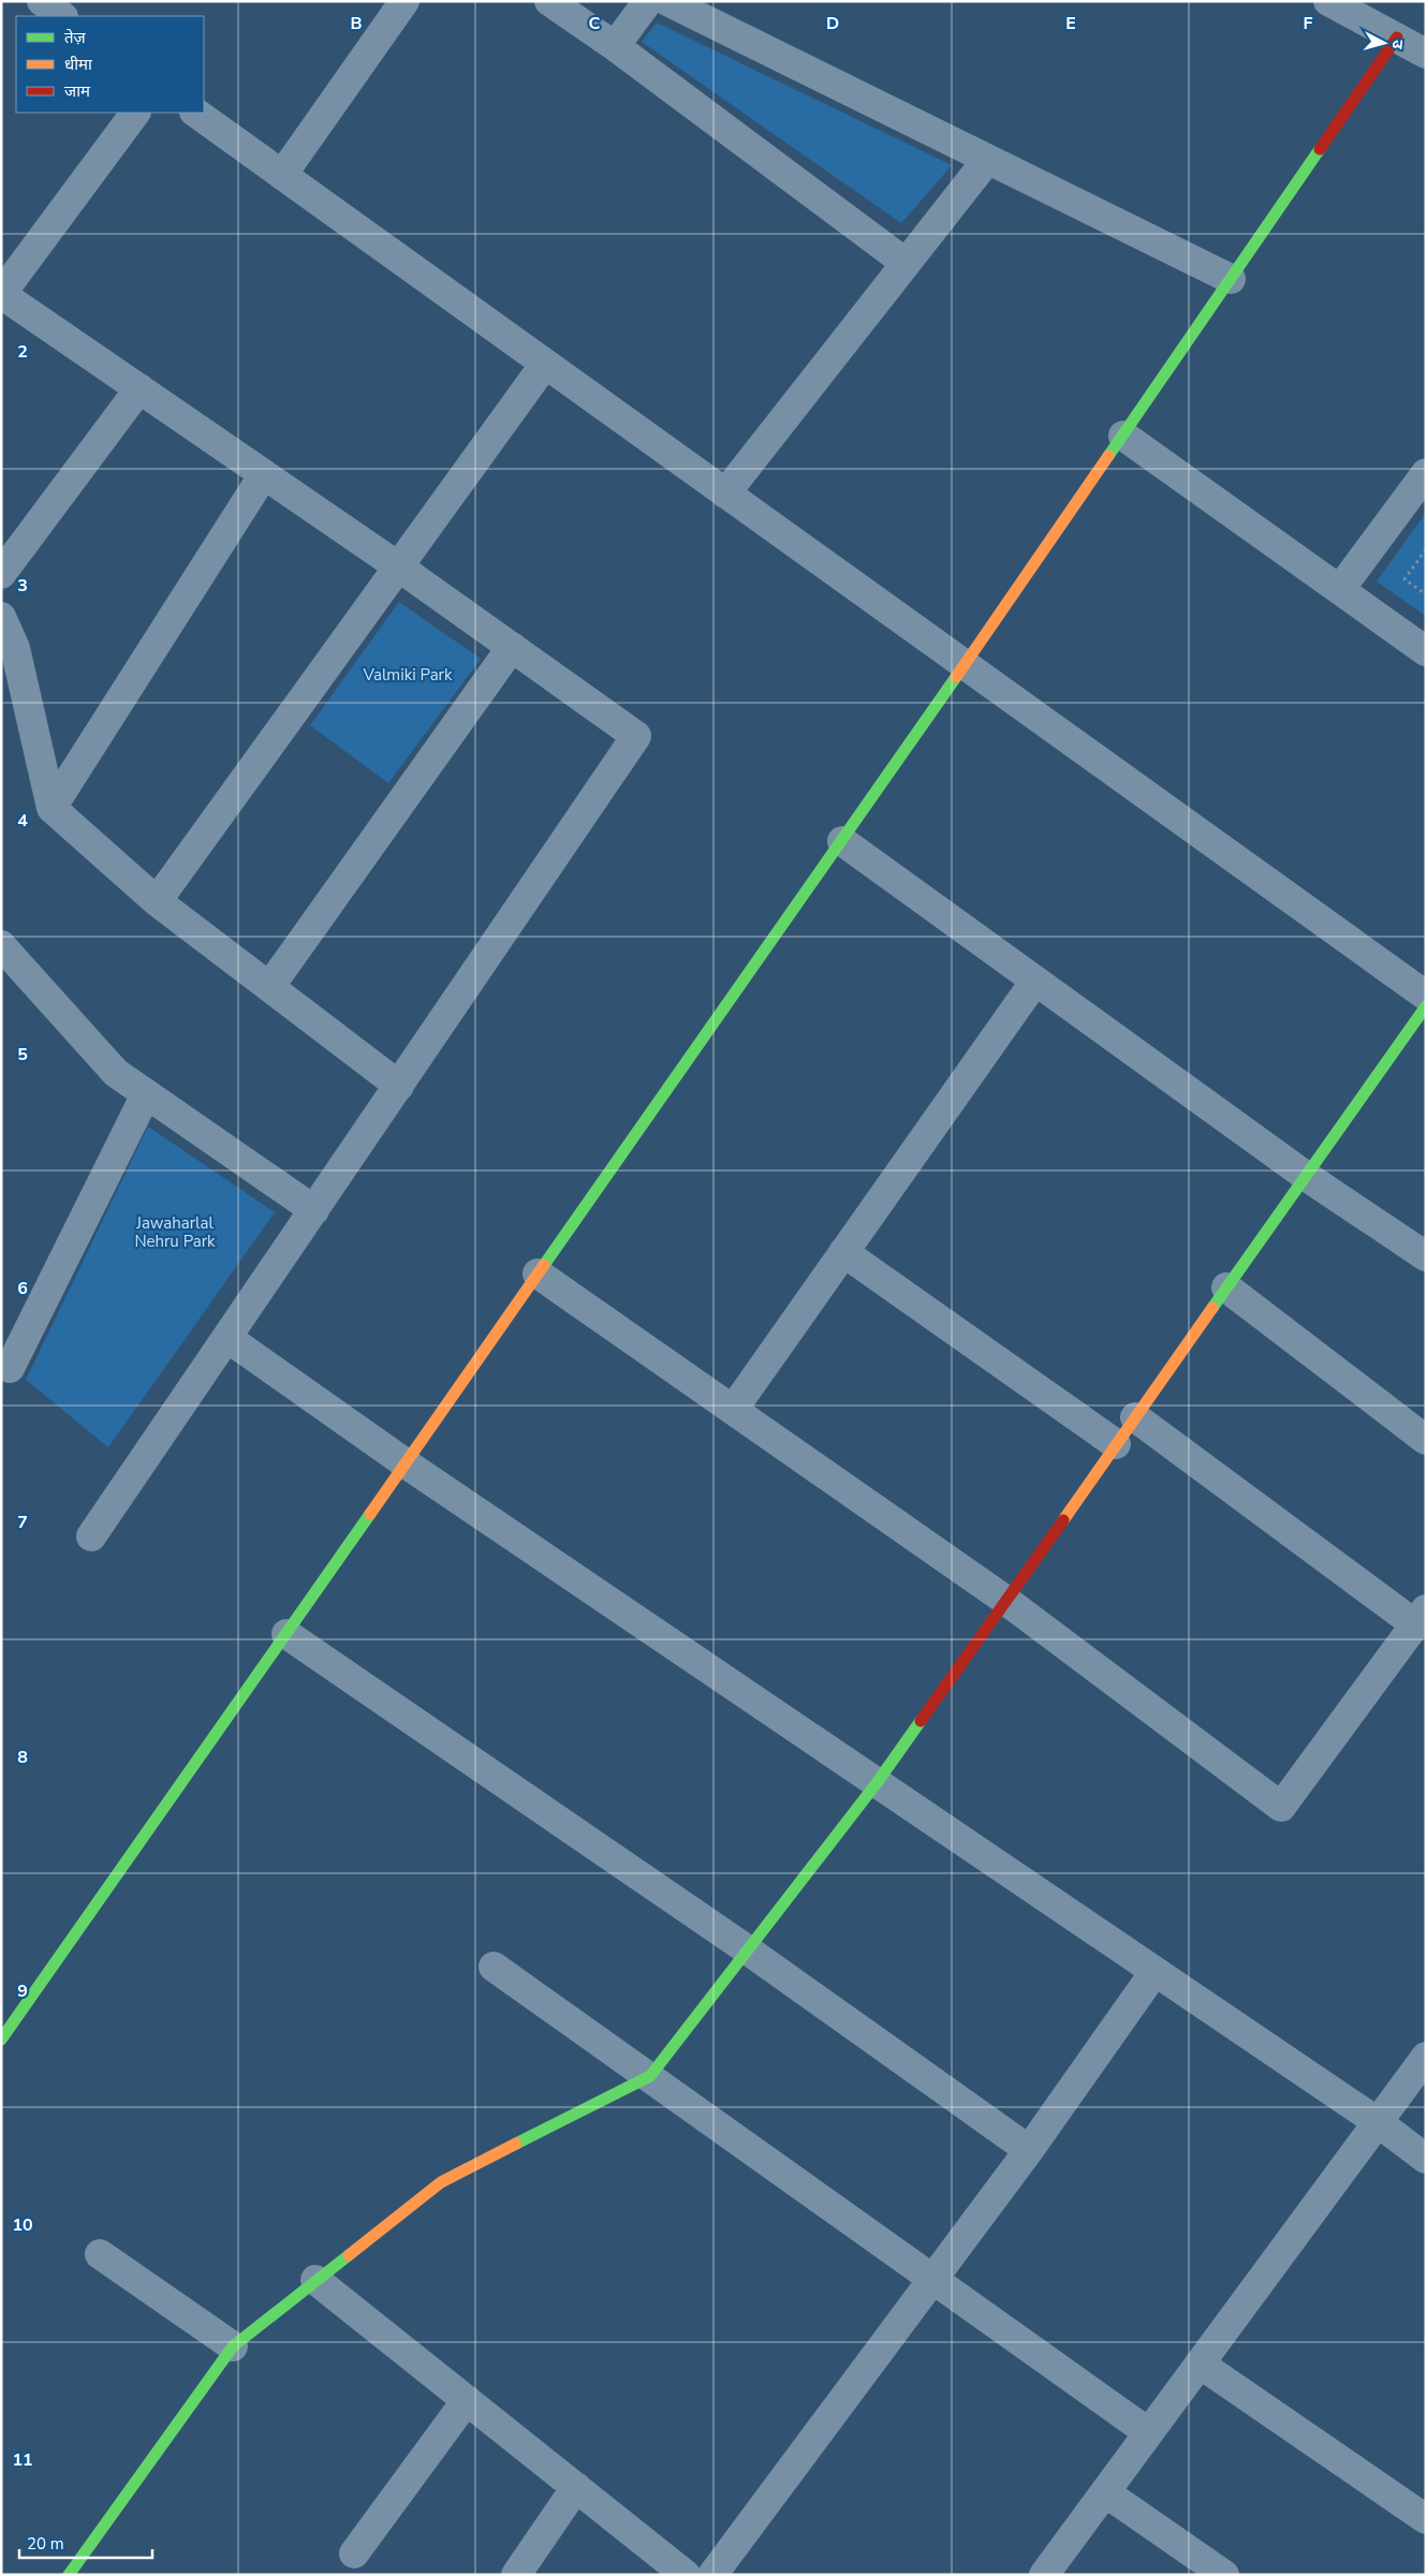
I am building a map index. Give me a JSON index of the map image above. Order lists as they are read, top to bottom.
{
  "parks": ["Valmiki Park", "Jawaharlal Nehru Park"],
  "legend": ["तेज़", "धीमा", "जाम"],
  "scale_bar": "20 m",
  "north": "right",
  "grid": {
    "columns": [
      "B",
      "C",
      "D",
      "E",
      "F"
    ],
    "rows": [
      "2",
      "3",
      "4",
      "5",
      "6",
      "7",
      "8",
      "9",
      "10",
      "11"
    ]
  }
}
